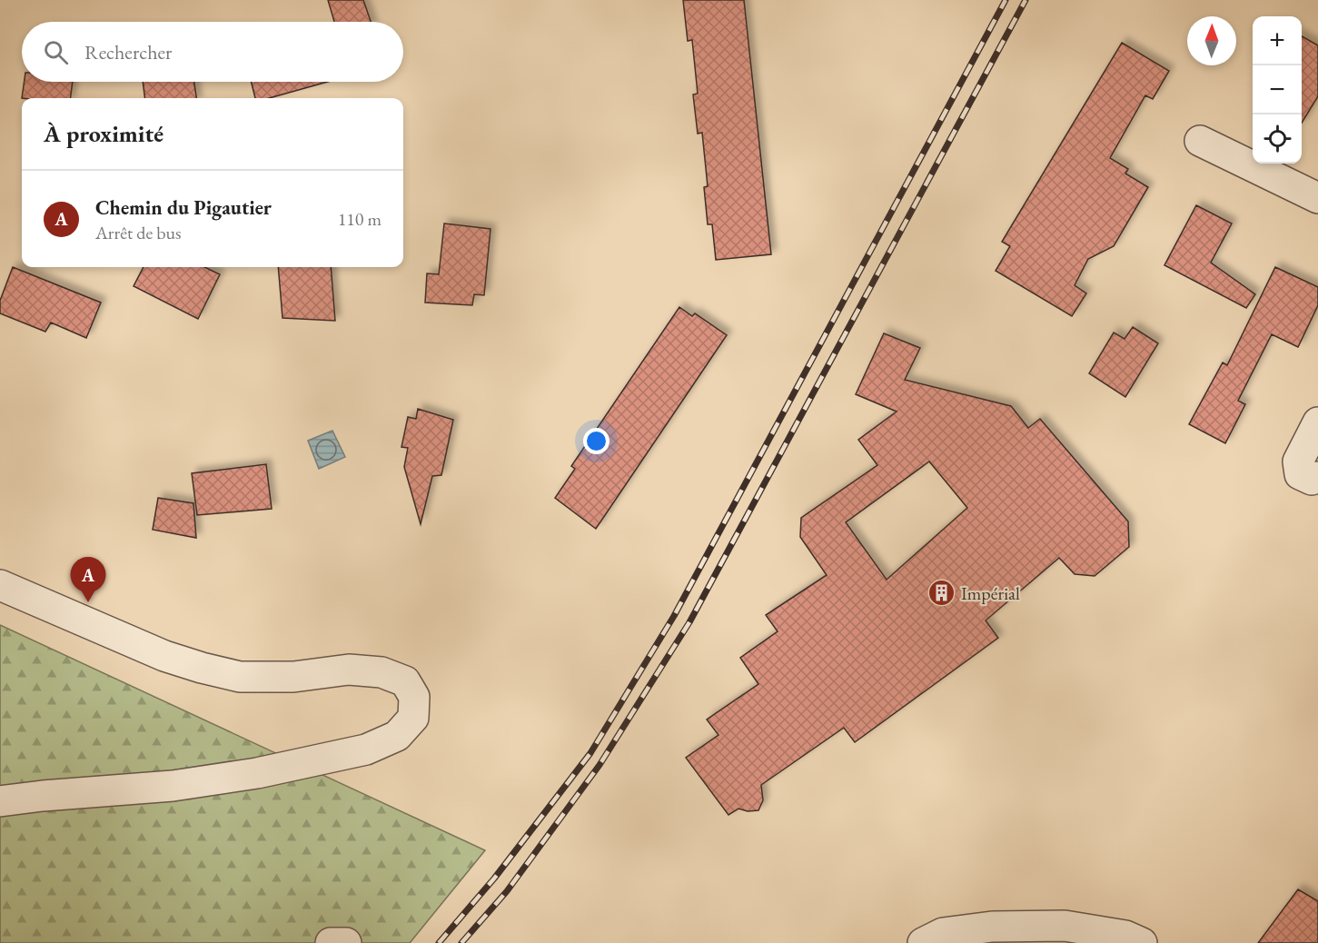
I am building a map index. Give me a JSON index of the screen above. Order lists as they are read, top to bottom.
{
  "places": {
    "building": ["Impérial"]
  },
  "north": "top",
  "page": {
    "map_buttons": ["+", "−"],
    "search": "Rechercher",
    "heading": "À proximité",
    "list": [
      {
        "mark": "A",
        "name": "Chemin du Pigautier",
        "note": "Arrêt de bus",
        "value": "110 m"
      }
    ],
    "pins": "A"
  }
}
